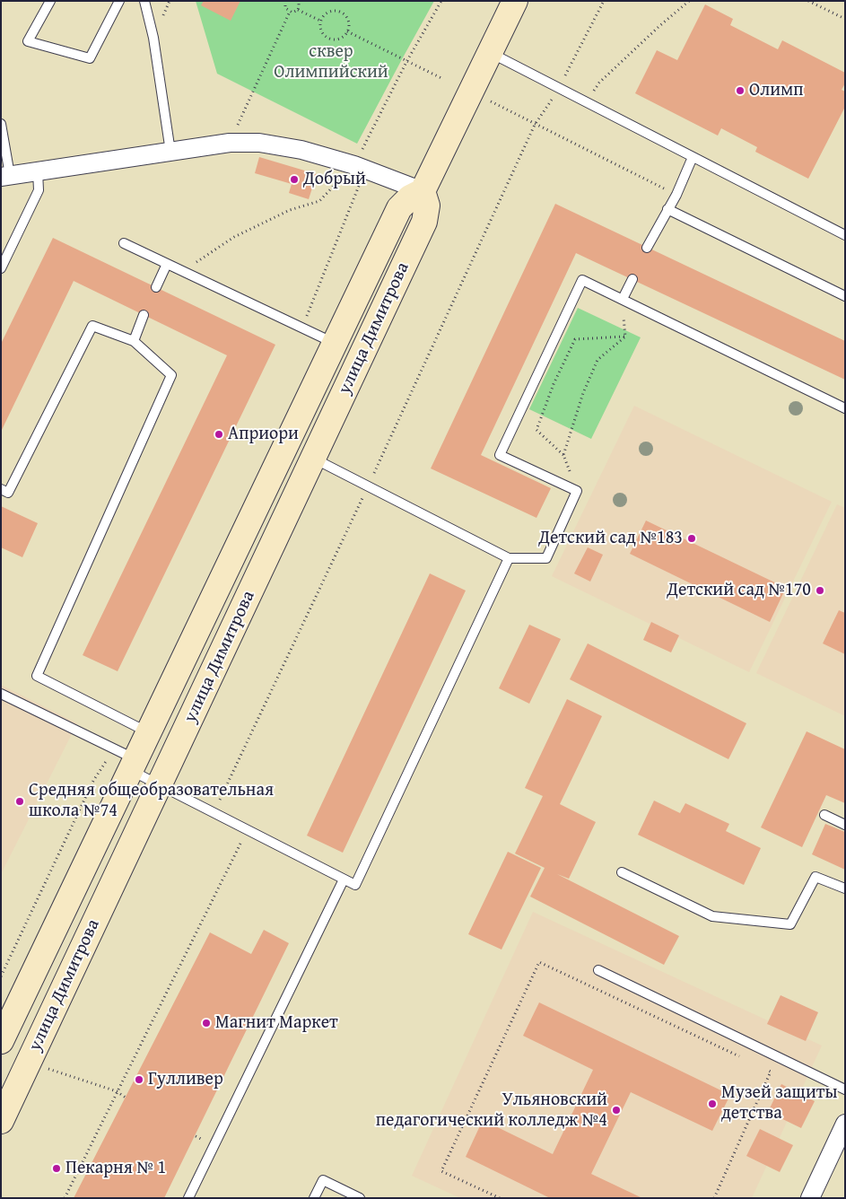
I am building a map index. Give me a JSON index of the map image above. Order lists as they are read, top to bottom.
{
  "streets": {
    "main road": ["улица Димитрова"]
  },
  "parks": ["сквер Олимпийский"],
  "places": [
    "Олимп",
    "Добрый",
    "Априори",
    "Детский сад №183",
    "Детский сад №170",
    "Средняя общеобразовательная школа №74",
    "Магнит Маркет",
    "Гулливер",
    "Музей защиты детства",
    "Ульяновский педагогический колледж №4",
    "Пекарня № 1"
  ]
}
